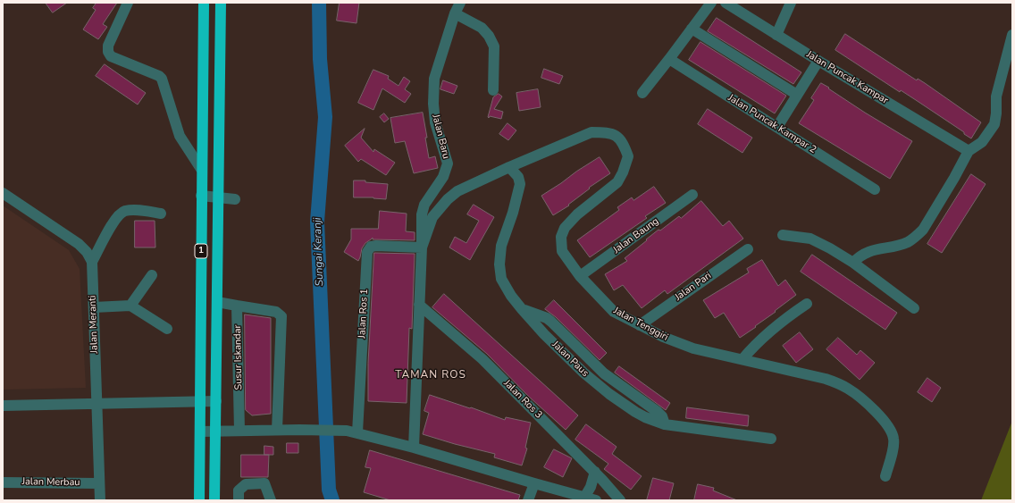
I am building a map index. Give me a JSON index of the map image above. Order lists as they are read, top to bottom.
{
  "streets": {
    "highway": ["1"],
    "street": [
      "Jalan Puncak Kampar",
      "Jalan Puncak Kampar 2",
      "Jalan Baru",
      "Jalan Baung",
      "Jalan Pari",
      "Jalan Ros 1",
      "Jalan Meranti",
      "Jalan Tenggiri",
      "Susur Iskandar",
      "Jalan Paus",
      "Jalan Ros 3",
      "Jalan Merbau"
    ]
  },
  "crossings": [
    ["Jalan Baru", "Jalan Ros 1"],
    ["Jalan Baru", "Jalan Tenggiri"],
    ["Jalan Baung", "Jalan Tenggiri"],
    ["Jalan Pari", "Jalan Tenggiri"],
    ["Jalan Ros 1", "Jalan Tenggiri"],
    ["Jalan Meranti", "Jalan Merbau"],
    ["Jalan Tenggiri", "Jalan Paus"]
  ],
  "districts": ["TAMAN ROS"],
  "water": ["Sungai Keranji"]
}
